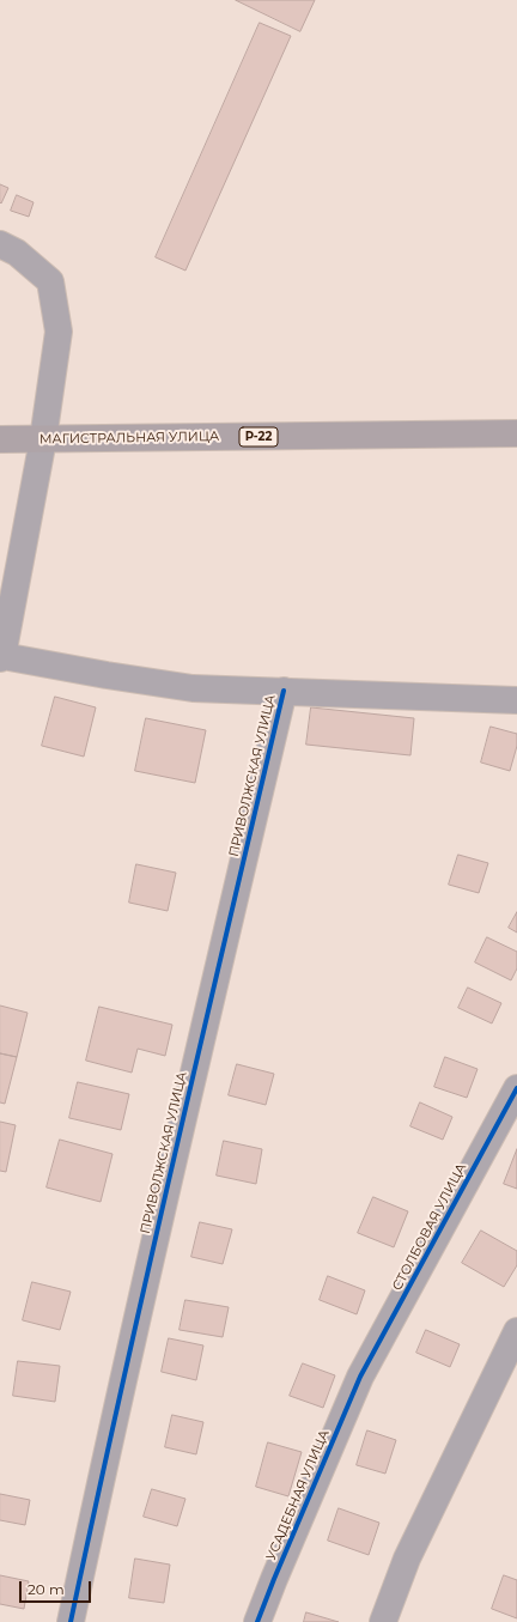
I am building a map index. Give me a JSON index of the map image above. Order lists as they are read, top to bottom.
{
  "streets": {
    "highway": ["Р-22", "МАГИСТРАЛЬНАЯ УЛИЦА"],
    "street": ["ПРИВОЛЖСКАЯ УЛИЦА", "СТОЛБОВАЯ УЛИЦА", "УСАДЕБНАЯ УЛИЦА"]
  },
  "crossings": [
    ["СТОЛБОВАЯ УЛИЦА", "УСАДЕБНАЯ УЛИЦА"]
  ],
  "scale_bar": "20 m"
}
